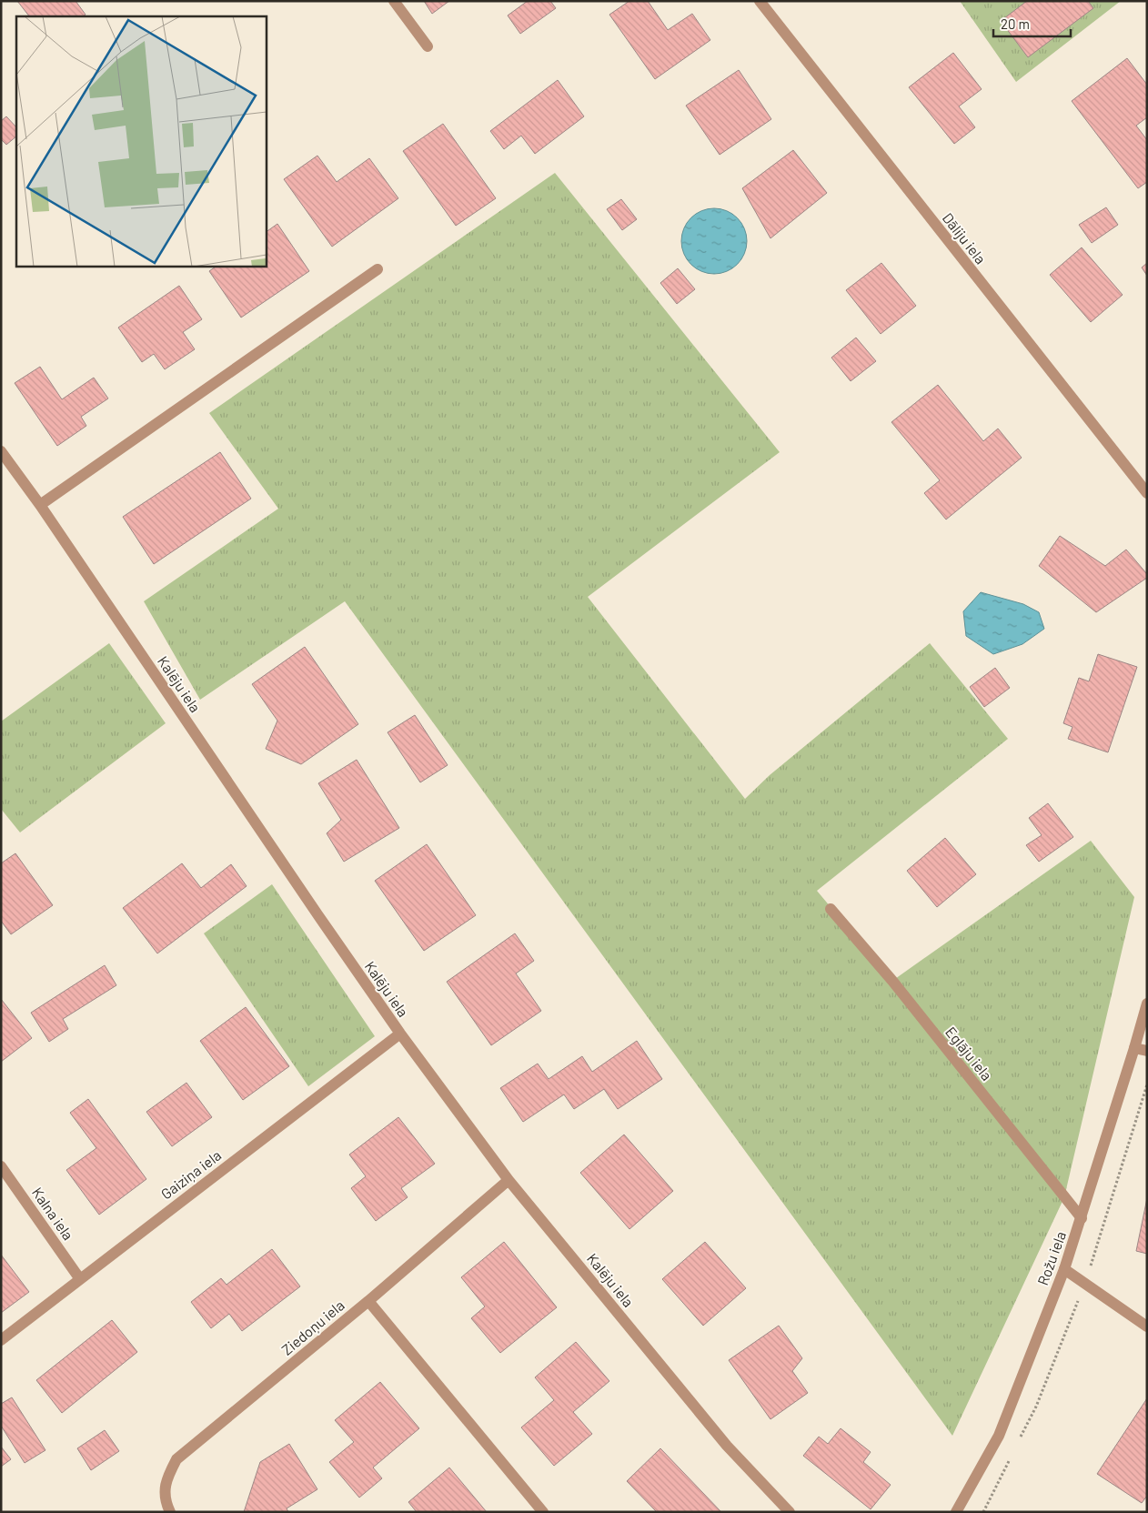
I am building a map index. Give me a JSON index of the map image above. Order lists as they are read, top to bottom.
{
  "streets": {
    "street": [
      "Dāliju iela",
      "Kalēju iela",
      "Eglāju iela",
      "Gaiziņa iela",
      "Kalna iela",
      "Rožu iela",
      "Ziedoņu iela"
    ]
  },
  "crossings": [
    ["Kalēju iela", "Gaiziņa iela"],
    ["Kalēju iela", "Ziedoņu iela"],
    ["Eglāju iela", "Rožu iela"],
    ["Gaiziņa iela", "Kalna iela"]
  ],
  "scale_bar": "20 m"
}
